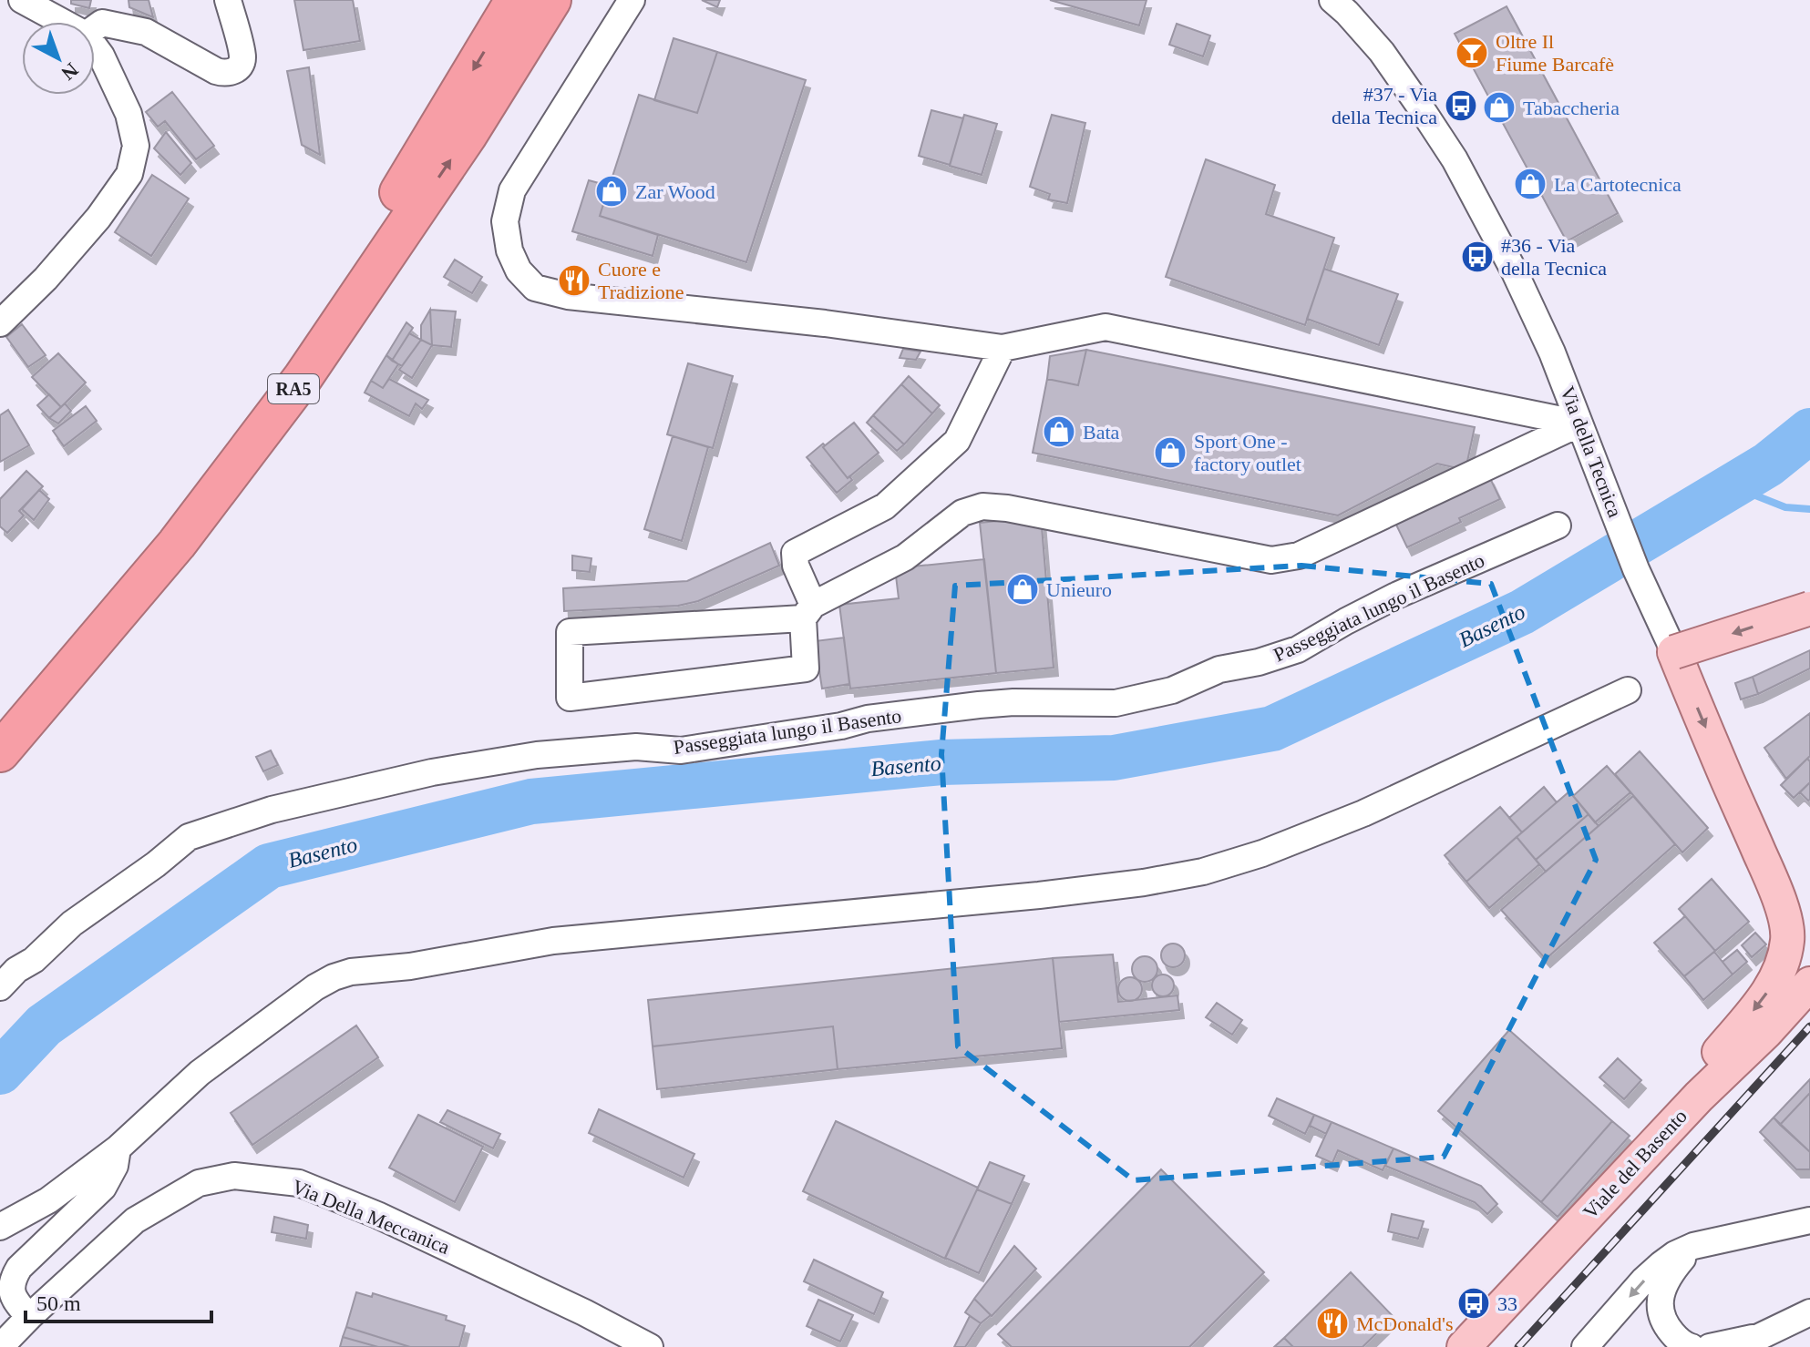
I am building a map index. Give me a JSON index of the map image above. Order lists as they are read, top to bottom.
{
  "streets": {
    "highway": ["RA5"],
    "main road": ["Via della Tecnica", "Viale del Basento"],
    "street": ["Passeggiata lungo il Basento", "Via Della Meccanica"]
  },
  "crossings": [
    ["Via della Tecnica", "Viale del Basento"]
  ],
  "one_way": ["Via della Tecnica"],
  "water": ["Basento"],
  "places": {
    "bar": ["Oltre Il Fiume Barcafè"],
    "bus stop": ["#37 - Via della Tecnica", "#36 - Via della Tecnica", "33"],
    "shop": [
      "Tabaccheria",
      "La Cartotecnica",
      "Zar Wood",
      "Bata",
      "Sport One - factory outlet",
      "Unieuro"
    ],
    "restaurant": ["Cuore e Tradizione", "McDonald's"]
  },
  "scale_bar": "50 m",
  "north": "bottom right"
}
